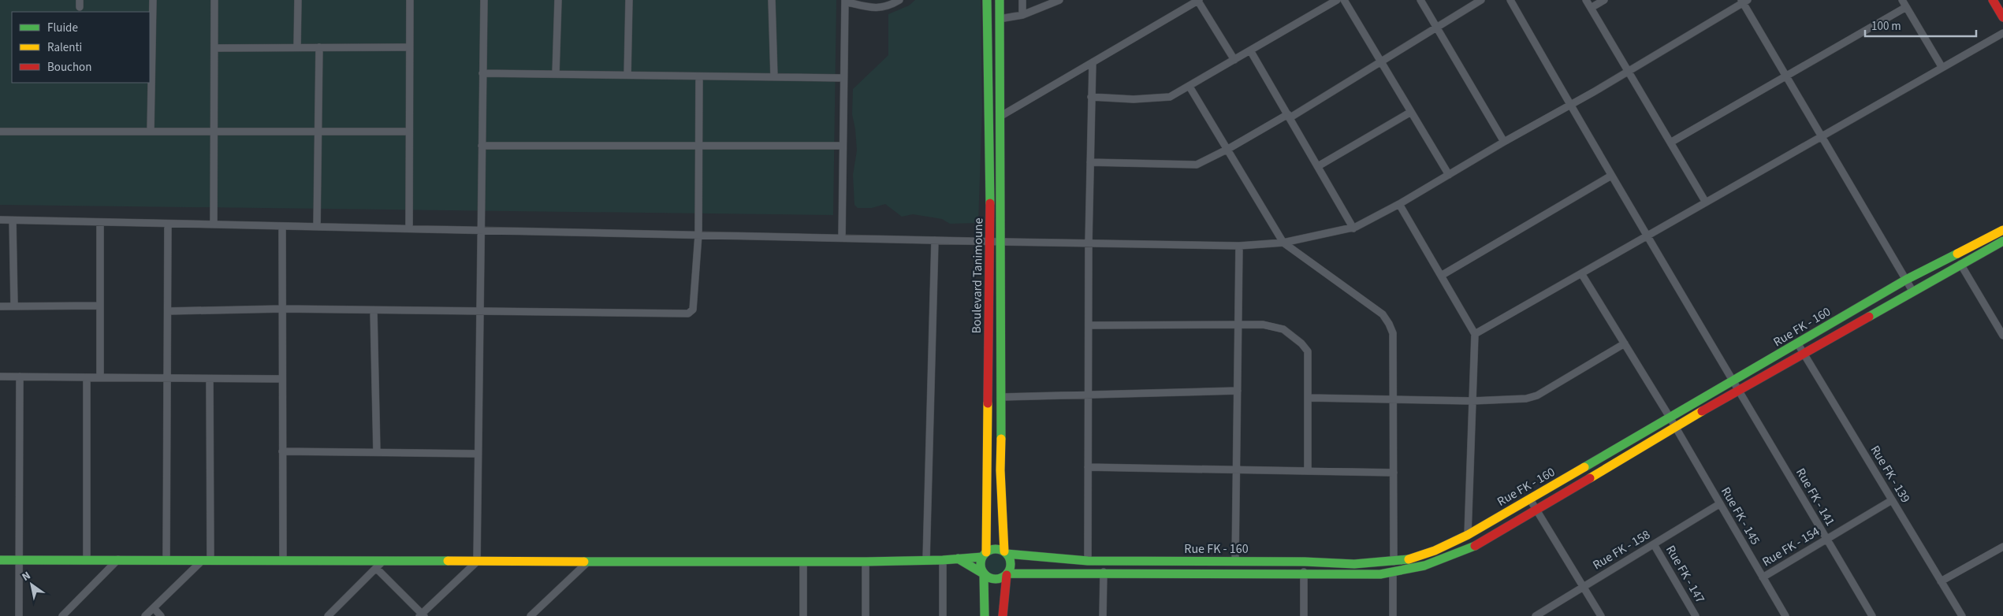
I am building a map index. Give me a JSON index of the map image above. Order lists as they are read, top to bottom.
{
  "streets": {
    "main road": ["Boulevard Tanimoune", "Rue FK - 160"],
    "street": [
      "Rue FK - 139",
      "Rue FK - 141",
      "Rue FK - 145",
      "Rue FK - 154",
      "Rue FK - 158",
      "Rue FK - 147"
    ]
  },
  "crossings": [
    ["Boulevard Tanimoune", "Rue FK - 160"],
    ["Rue FK - 160", "Rue FK - 139"],
    ["Rue FK - 160", "Rue FK - 141"],
    ["Rue FK - 160", "Rue FK - 145"],
    ["Rue FK - 139", "Rue FK - 154"],
    ["Rue FK - 141", "Rue FK - 154"],
    ["Rue FK - 145", "Rue FK - 154"],
    ["Rue FK - 145", "Rue FK - 158"],
    ["Rue FK - 158", "Rue FK - 147"]
  ],
  "legend": ["Fluide", "Ralenti", "Bouchon"],
  "scale_bar": "100 m",
  "north": "top left"
}
